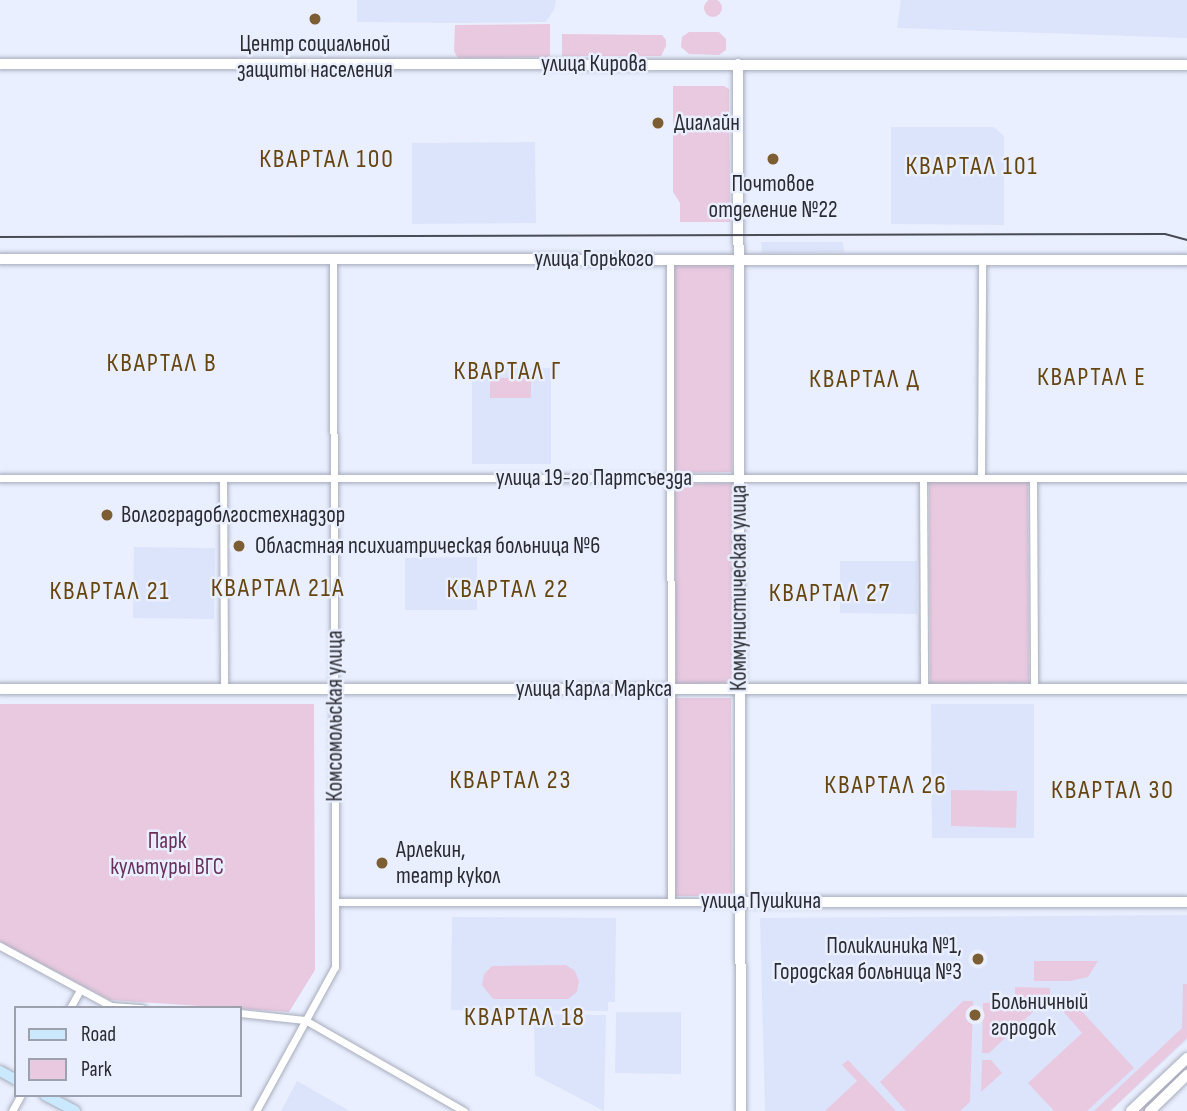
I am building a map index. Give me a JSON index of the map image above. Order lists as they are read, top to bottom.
{
  "streets": {
    "street": [
      "улица Кирова",
      "улица Горького",
      "улица 19-го Партсъезда",
      "Коммунистическая улица",
      "улица Карла Маркса",
      "Комсомольская улица",
      "улица Пушкина"
    ]
  },
  "crossings": [
    ["улица Кирова", "Коммунистическая улица"],
    ["улица Горького", "Коммунистическая улица"],
    ["улица Горького", "Комсомольская улица"],
    ["улица 19-го Партсъезда", "Коммунистическая улица"],
    ["улица 19-го Партсъезда", "Комсомольская улица"],
    ["Коммунистическая улица", "улица Карла Маркса"],
    ["Коммунистическая улица", "улица Пушкина"],
    ["улица Карла Маркса", "Комсомольская улица"],
    ["Комсомольская улица", "улица Пушкина"]
  ],
  "districts": [
    "КВАРТАЛ 100",
    "КВАРТАЛ 101",
    "КВАРТАЛ В",
    "КВАРТАЛ Г",
    "КВАРТАЛ Е",
    "КВАРТАЛ Д",
    "КВАРТАЛ 21А",
    "КВАРТАЛ 22",
    "КВАРТАЛ 21",
    "КВАРТАЛ 27",
    "КВАРТАЛ 23",
    "КВАРТАЛ 26",
    "КВАРТАЛ 30",
    "КВАРТАЛ 18"
  ],
  "parks": ["Парк культуры ВГС"],
  "places": [
    "Центр социальной защиты населения",
    "Диалайн",
    "Почтовое отделение №22",
    "Волгоградоблгостехнадзор",
    "Областная психиатрическая больница №6",
    "Арлекин, театр кукол",
    "Поликлиника №1, Городская больница №3",
    "Больничный городок"
  ],
  "legend": ["Road", "Park"]
}
